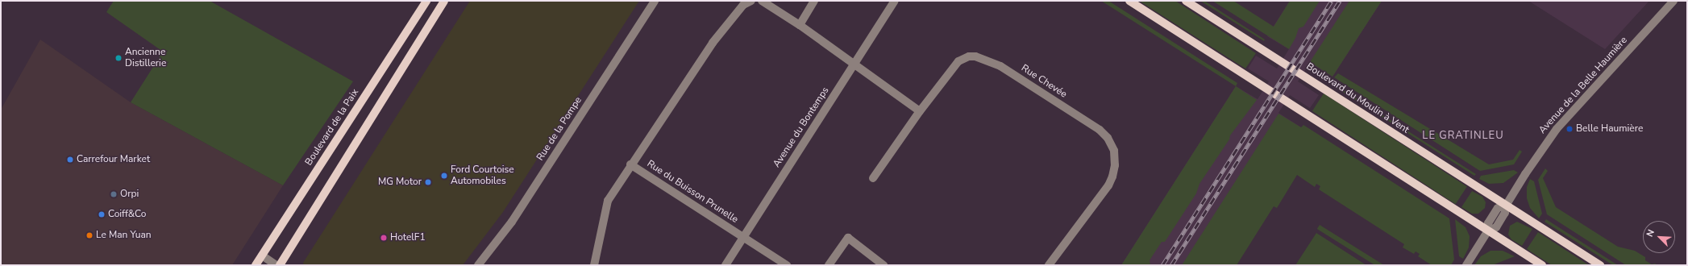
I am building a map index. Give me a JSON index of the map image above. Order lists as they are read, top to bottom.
{
  "streets": {
    "main road": ["Boulevard du Moulin à Vent", "Boulevard de la Paix"],
    "street": [
      "Rue Chevée",
      "Avenue de la Belle Haumière",
      "Avenue du Bontemps",
      "Rue de la Pompe",
      "Rue du Buisson Prunelle"
    ]
  },
  "crossings": [
    ["Avenue de la Belle Haumière", "Boulevard du Moulin à Vent"],
    ["Avenue du Bontemps", "Rue du Buisson Prunelle"]
  ],
  "districts": ["LE GRATINLEU"],
  "places": [
    "Ancienne Distillerie",
    "Belle Haumière",
    "Carrefour Market",
    "Ford Courtoise Automobiles",
    "MG Motor",
    "Orpi",
    "Coiff&Co",
    "Le Man Yuan",
    "HotelF1"
  ],
  "north": "top left"
}
